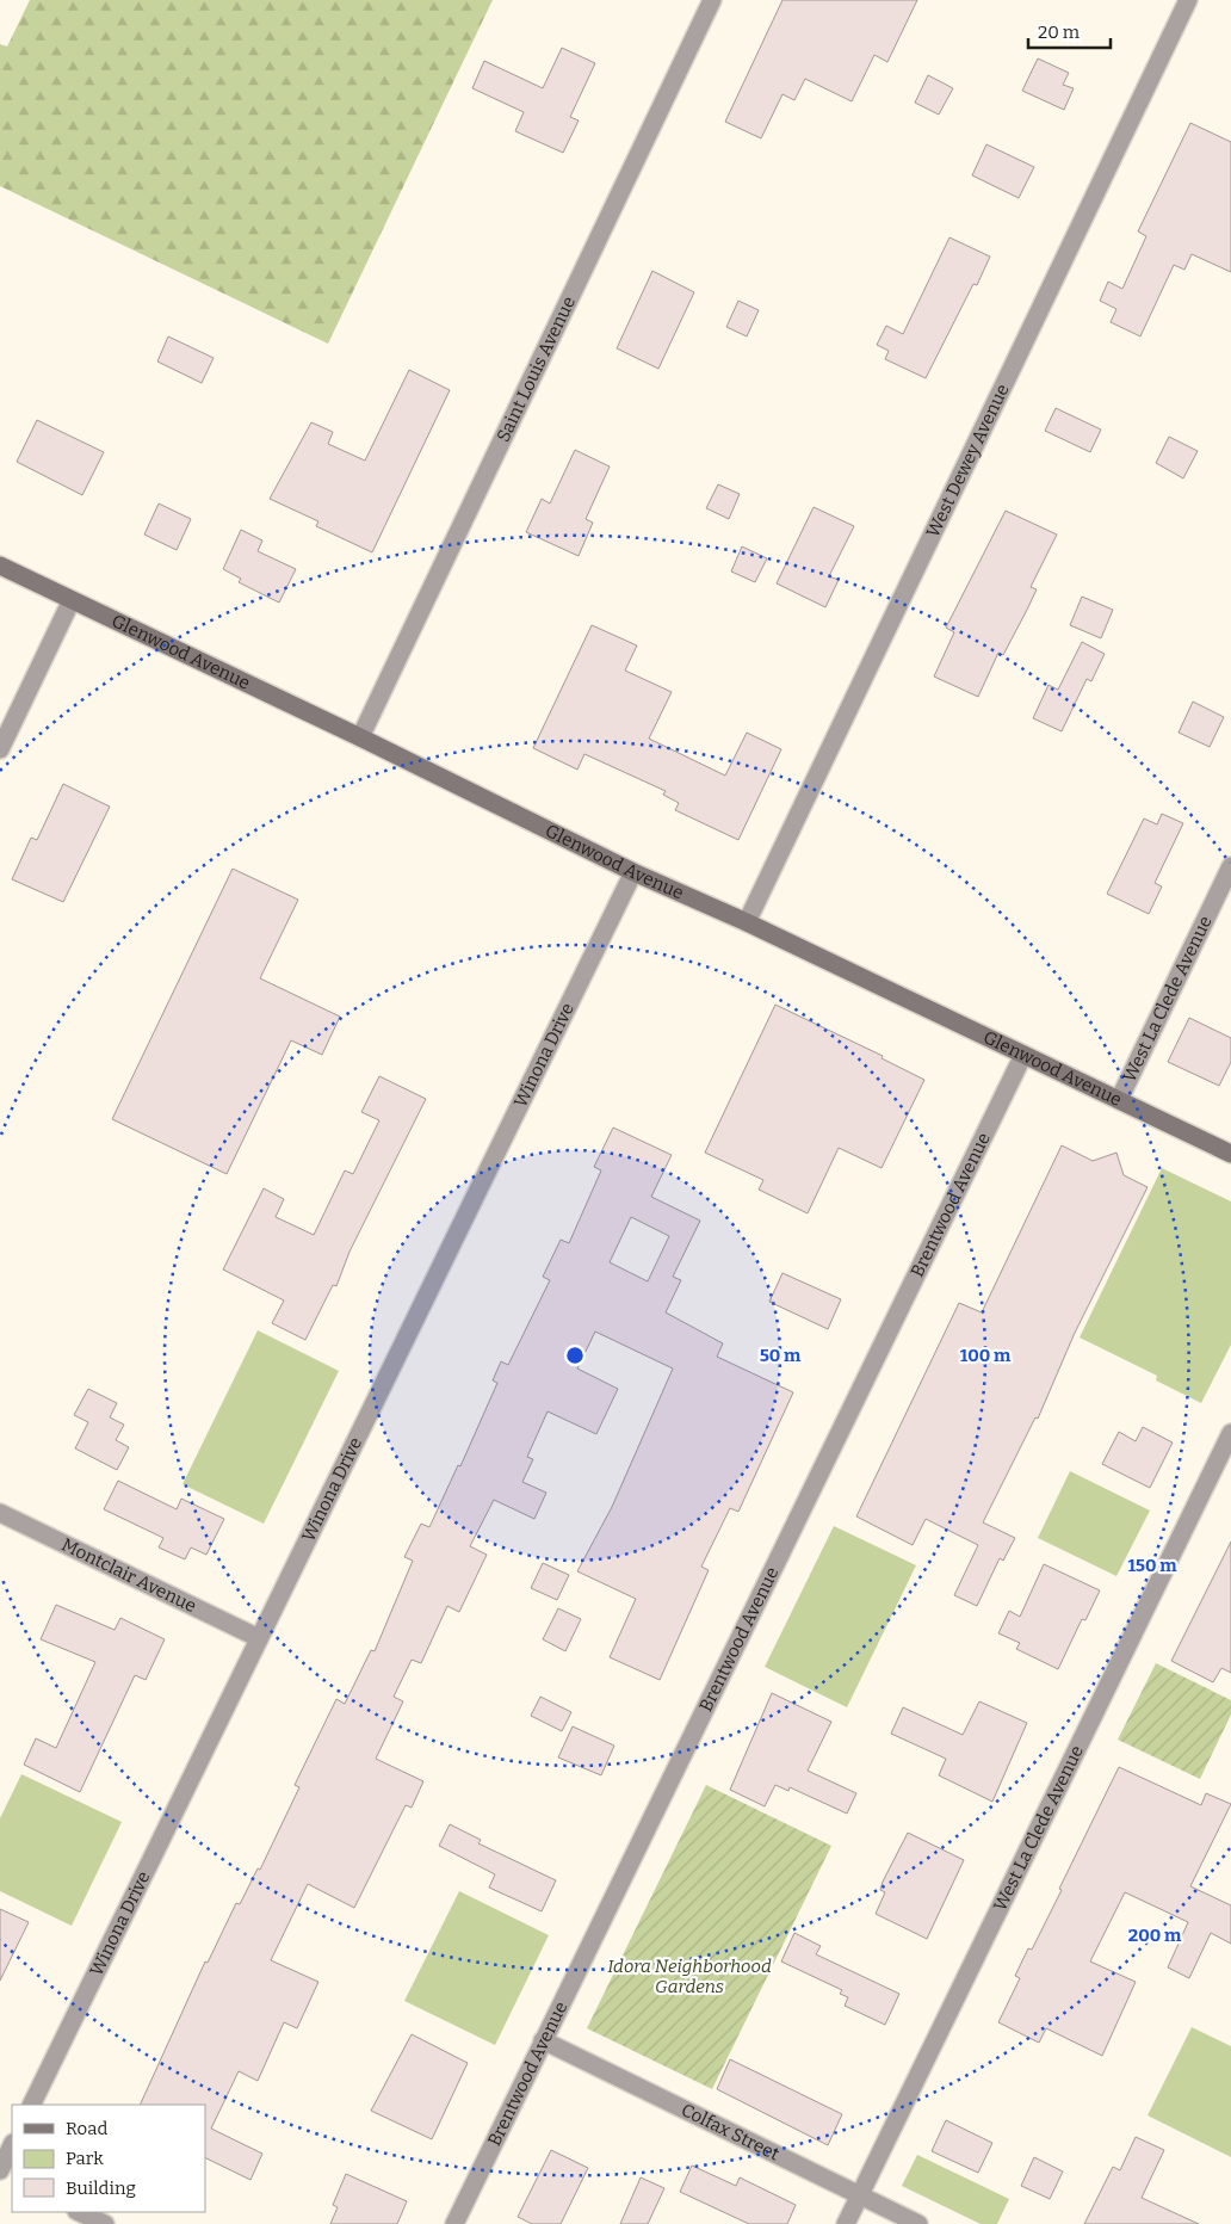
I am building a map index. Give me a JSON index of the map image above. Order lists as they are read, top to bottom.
{
  "streets": {
    "main road": ["Glenwood Avenue"],
    "street": [
      "Saint Louis Avenue",
      "West Dewey Avenue",
      "West La Clede Avenue",
      "Winona Drive",
      "Brentwood Avenue",
      "Montclair Avenue",
      "Colfax Street"
    ]
  },
  "crossings": [
    ["Saint Louis Avenue", "Glenwood Avenue"],
    ["West Dewey Avenue", "Glenwood Avenue"],
    ["Glenwood Avenue", "West La Clede Avenue"],
    ["Glenwood Avenue", "Winona Drive"],
    ["Glenwood Avenue", "Brentwood Avenue"],
    ["West La Clede Avenue", "Colfax Street"],
    ["Winona Drive", "Montclair Avenue"],
    ["Brentwood Avenue", "Colfax Street"]
  ],
  "parks": ["Idora Neighborhood Gardens"],
  "legend": ["Road", "Park", "Building"],
  "scale_bar": "20 m",
  "rings": [
    "50 m",
    "100 m",
    "150 m",
    "200 m"
  ]
}
